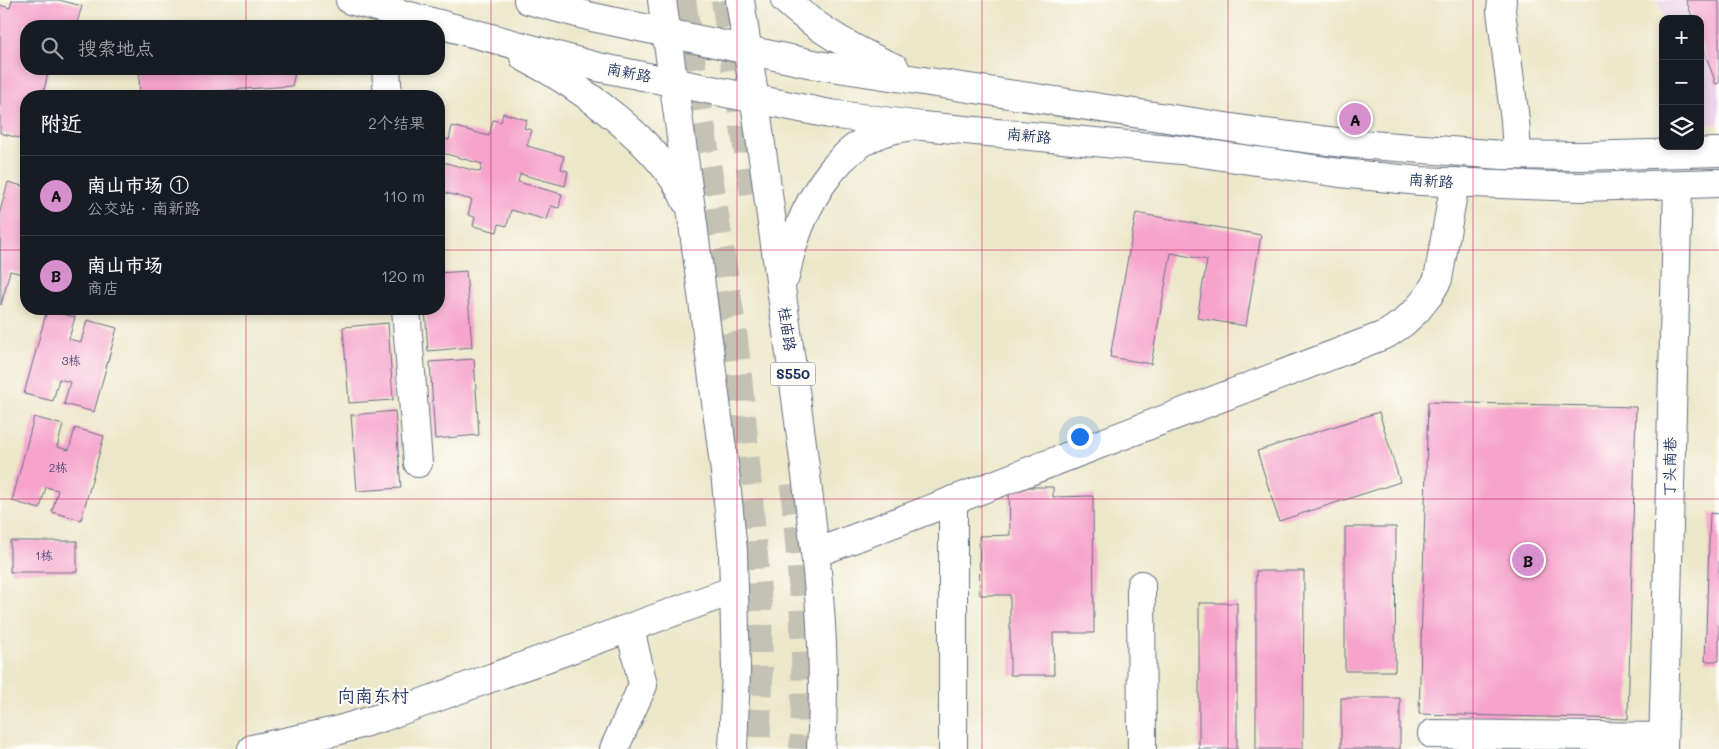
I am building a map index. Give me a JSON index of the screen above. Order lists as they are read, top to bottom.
{
  "streets": {
    "main road": [
      "南新路",
      "桂庙路",
      "S550",
      "丁头南巷"
    ]
  },
  "crossings": [
    ["南新路", "桂庙路"],
    ["南新路", "丁头南巷"]
  ],
  "districts": ["向南东村"],
  "house_numbers": ["3栋", "2栋", "1栋"],
  "page": {
    "map_buttons": ["+", "−"],
    "search": "搜索地点",
    "heading": ["附近", "2个结果"],
    "pins": ["A", "B"],
    "list": [
      {
        "mark": "A",
        "name": "南山市场 ①",
        "note": "公交站 · 南新路",
        "value": "110 m"
      },
      {
        "mark": "B",
        "name": "南山市场",
        "note": "商店",
        "value": "120 m"
      }
    ]
  }
}
